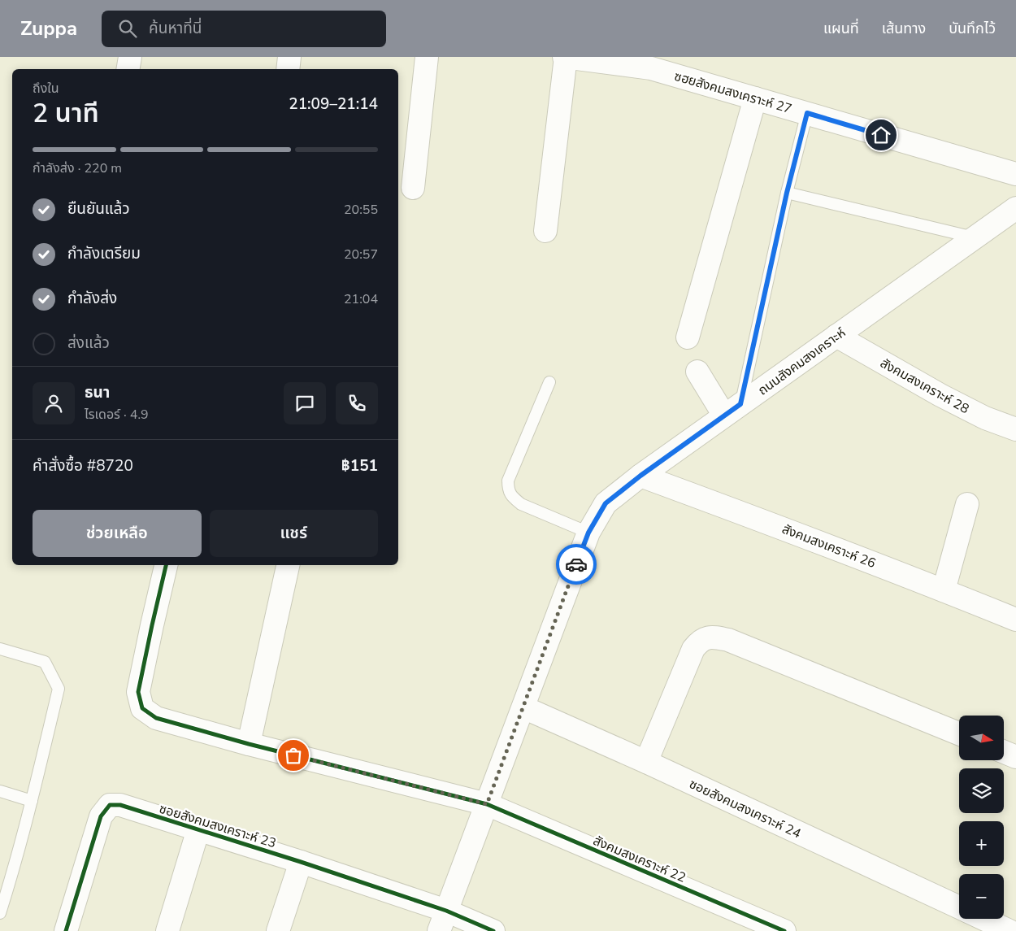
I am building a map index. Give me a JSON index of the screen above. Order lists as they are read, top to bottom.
{
  "streets": {
    "street": [
      "ซฮยสังคมสงเคราะห์ 27",
      "ถนนสังคมสงเคราะห์",
      "สังคมสงเคราะห์ 28",
      "สังคมสงเคราะห์ 26",
      "ซอยสังคมสงเคราะห์ 24",
      "ซอยสังคมสงเคราะห์ 23",
      "สังคมสงเคราะห์ 22"
    ]
  },
  "crossings": [
    ["ถนนสังคมสงเคราะห์", "สังคมสงเคราะห์ 28"],
    ["ถนนสังคมสงเคราะห์", "สังคมสงเคราะห์ 26"],
    ["ถนนสังคมสงเคราะห์", "ซอยสังคมสงเคราะห์ 24"],
    ["ถนนสังคมสงเคราะห์", "ซอยสังคมสงเคราะห์ 23"],
    ["ถนนสังคมสงเคราะห์", "สังคมสงเคราะห์ 22"]
  ],
  "north": "right",
  "page": {
    "header": "Zuppa",
    "search": "ค้นหาที่นี่",
    "nav": ["แผนที่", "เส้นทาง", "บันทึกไว้"],
    "heading": ["2 นาที", "ถึงใน", "21:09–21:14"],
    "panel": [
      "ธนา",
      "ไรเดอร์ · 4.9",
      "คำสั่งซื้อ #8720",
      "฿151"
    ],
    "bar": "กำลังส่ง · 220 m",
    "list": [
      ["ยืนยันแล้ว", "20:55"],
      ["กำลังเตรียม", "20:57"],
      ["กำลังส่ง", "21:04"],
      "ส่งแล้ว"
    ],
    "buttons": ["ช่วยเหลือ", "แชร์"],
    "map_buttons": ["+", "−"]
  }
}
